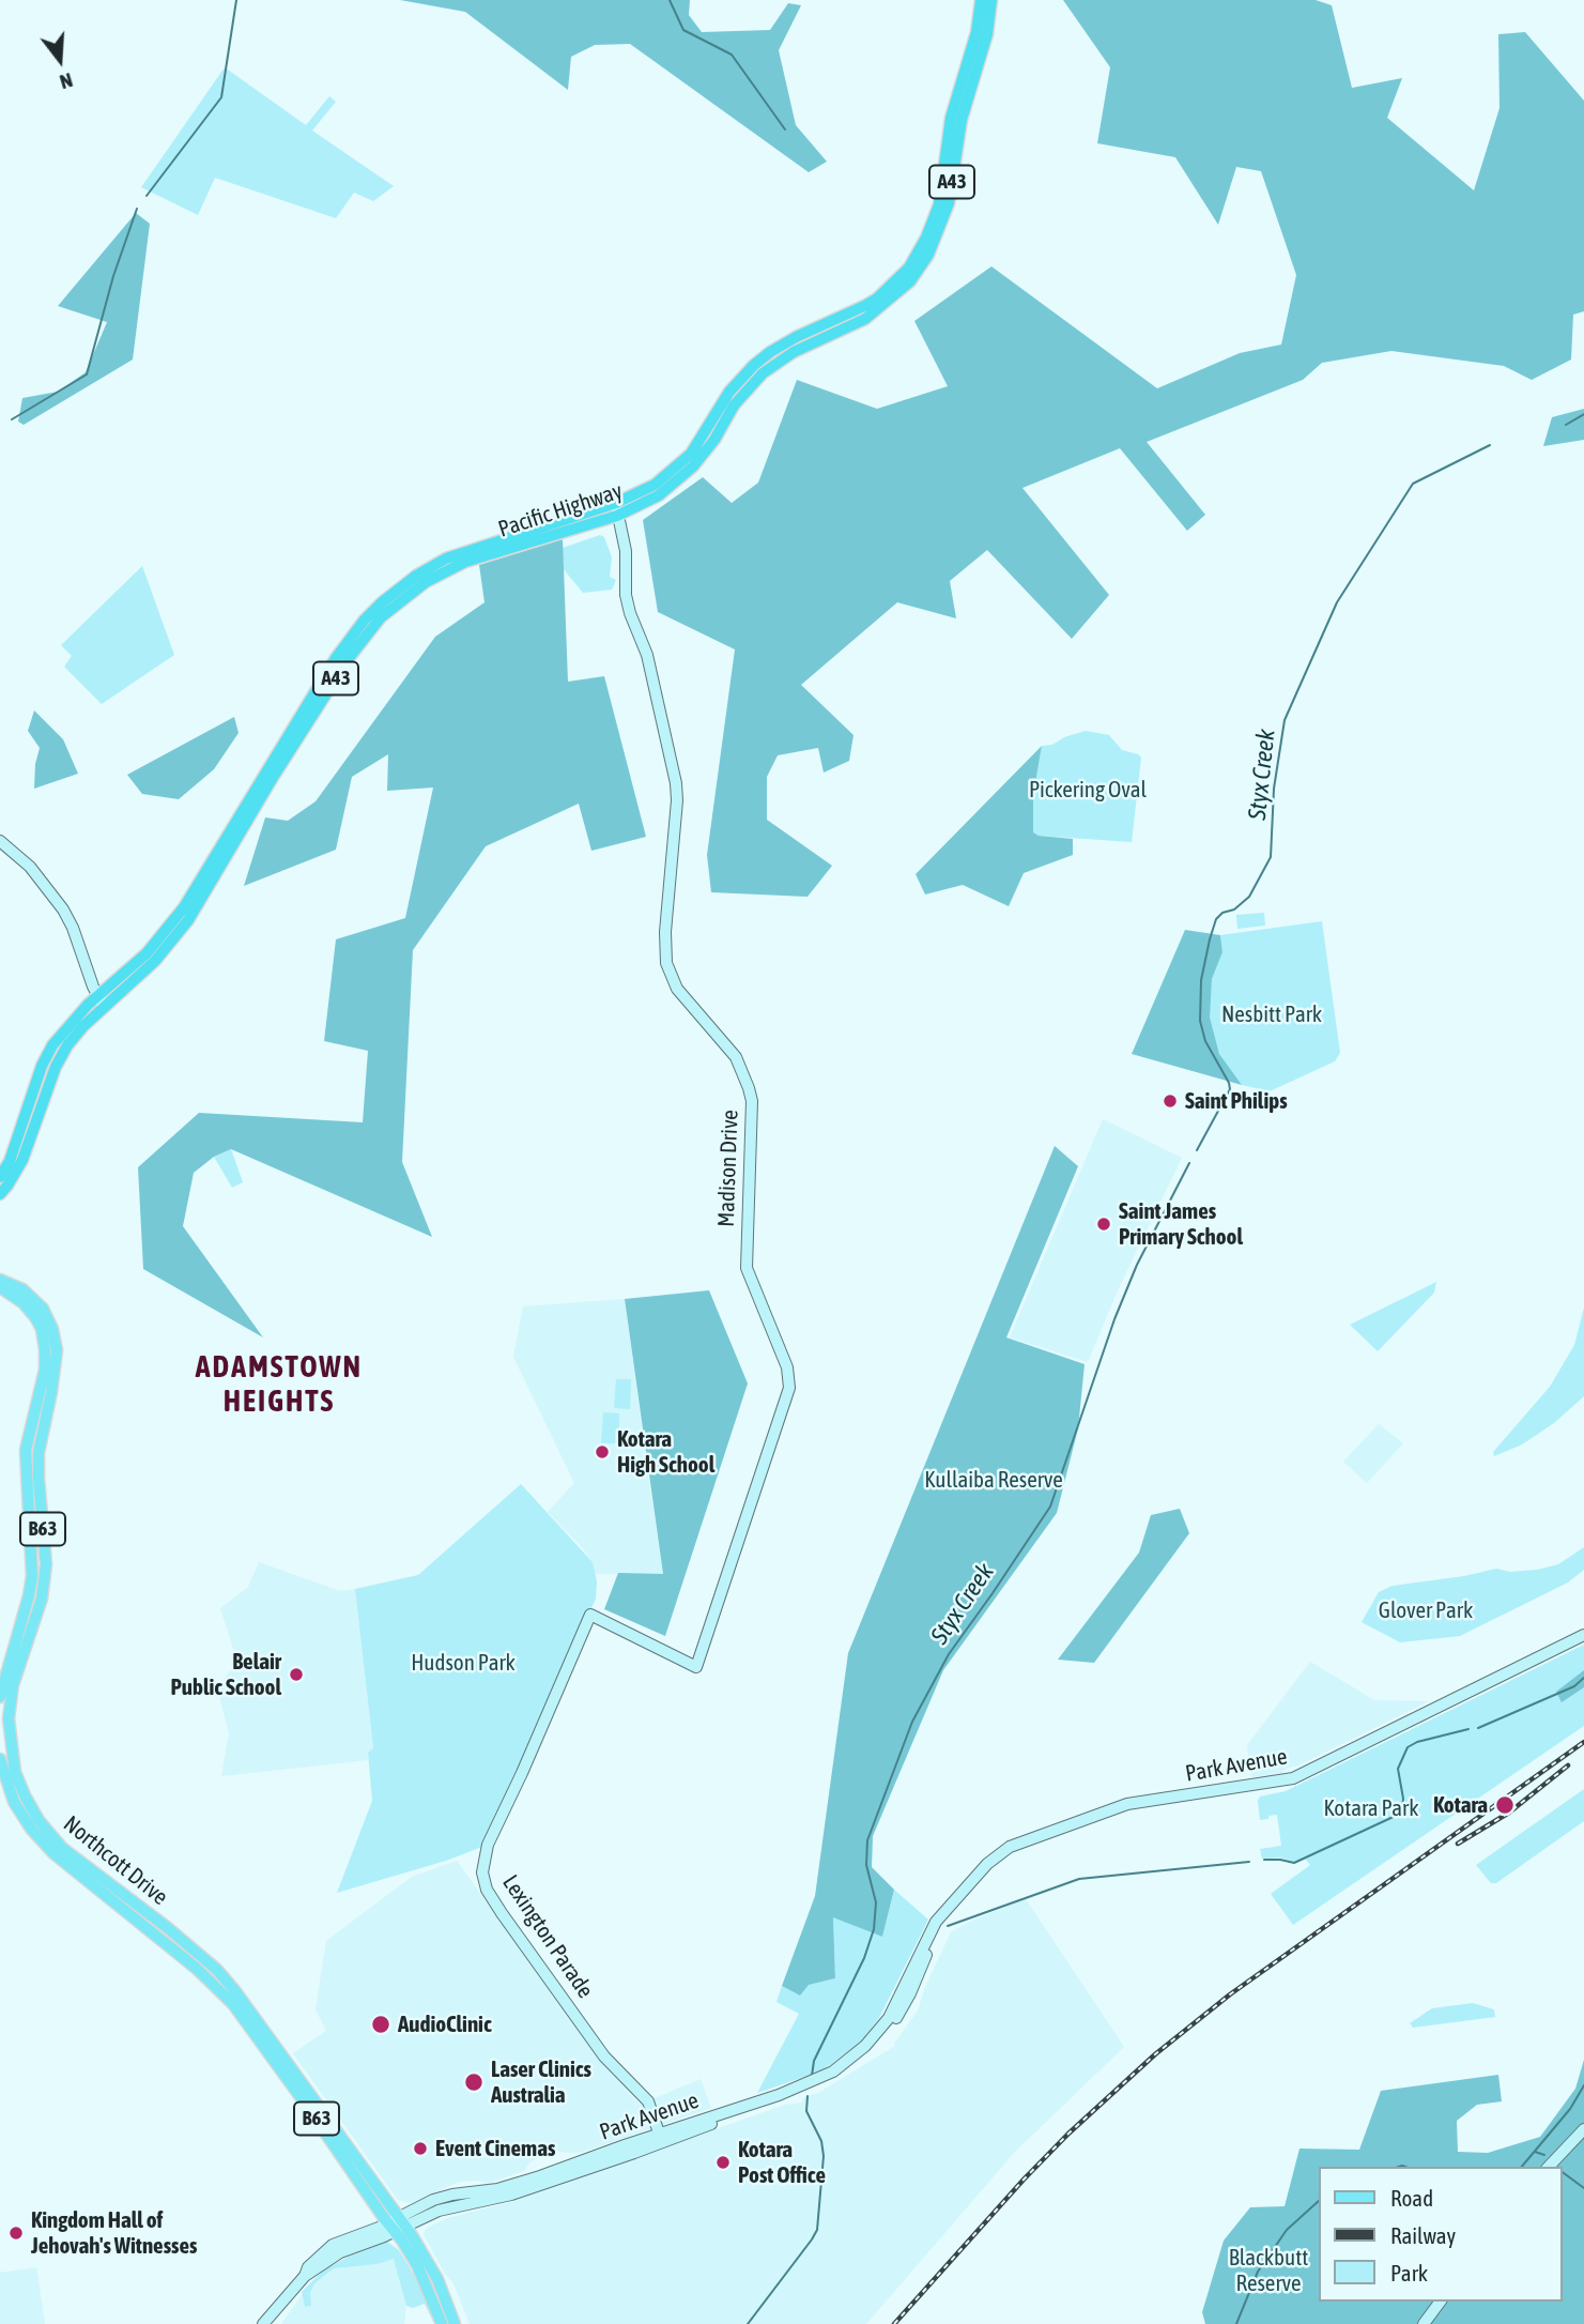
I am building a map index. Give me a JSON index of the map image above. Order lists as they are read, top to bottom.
{
  "streets": {
    "highway": ["A43", "Pacific Highway"],
    "main road": [
      "Madison Drive",
      "B63",
      "Park Avenue",
      "Northcott Drive",
      "Lexington Parade"
    ]
  },
  "crossings": [
    ["A43", "Pacific Highway"],
    ["Pacific Highway", "Madison Drive"],
    ["Madison Drive", "Lexington Parade"],
    ["Park Avenue", "Northcott Drive"],
    ["Park Avenue", "Lexington Parade"]
  ],
  "districts": ["ADAMSTOWN HEIGHTS"],
  "water": ["Styx Creek"],
  "parks": [
    "Pickering Oval",
    "Nesbitt Park",
    "Kullaiba Reserve",
    "Glover Park",
    "Hudson Park",
    "Kotara Park",
    "Blackbutt Reserve"
  ],
  "places": [
    "Saint Philips",
    "Saint James Primary School",
    "Kotara High School",
    "Belair Public School",
    "Kotara",
    "AudioClinic",
    "Laser Clinics Australia",
    "Event Cinemas",
    "Kotara Post Office",
    "Kingdom Hall of Jehovah's Witnesses"
  ],
  "legend": ["Road", "Railway", "Park"],
  "north": "bottom"
}
